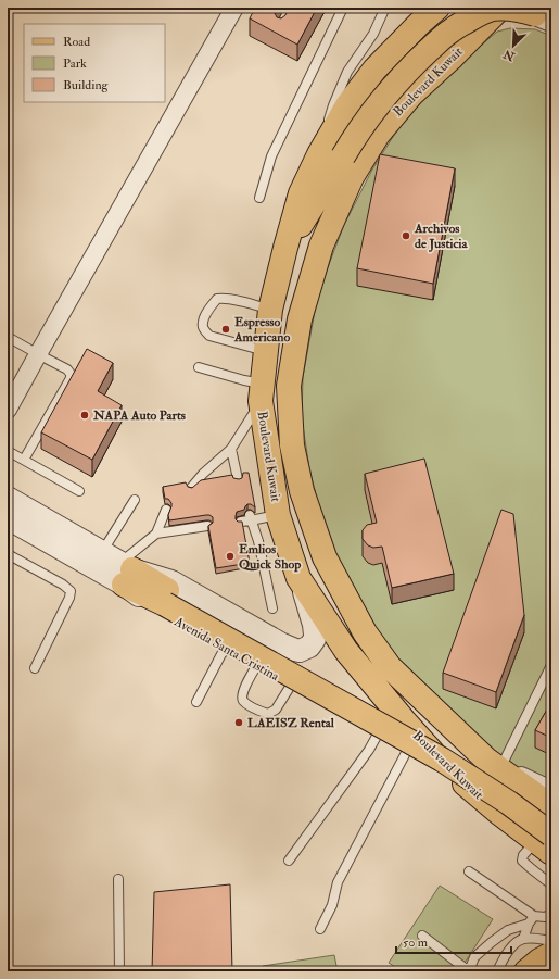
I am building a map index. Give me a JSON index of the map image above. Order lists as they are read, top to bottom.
{
  "streets": {
    "main road": ["Boulevard Kuwait"],
    "street": ["Avenida Santa Cristina"]
  },
  "crossings": [
    ["Boulevard Kuwait", "Avenida Santa Cristina"]
  ],
  "places": [
    "Archivos de Justicia",
    "Espresso Americano",
    "NAPA Auto Parts",
    "Emlios Quick Shop",
    "LAEISZ Rental"
  ],
  "legend": ["Road", "Park", "Building"],
  "scale_bar": "50 m",
  "north": "bottom left"
}
